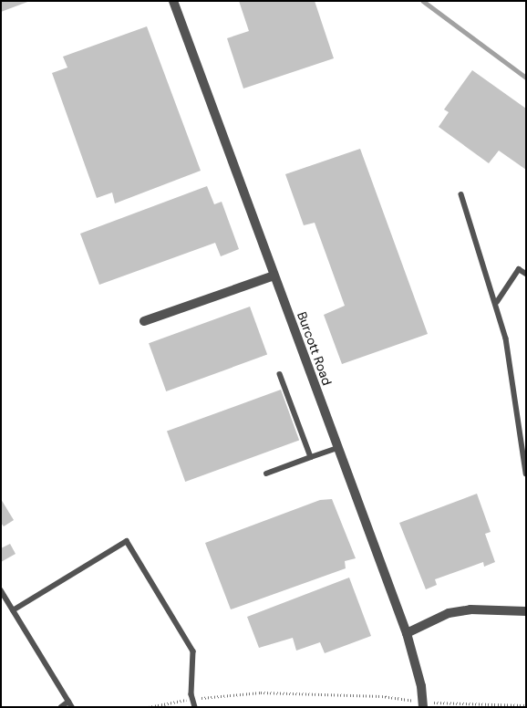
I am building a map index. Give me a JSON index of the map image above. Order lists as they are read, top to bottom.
{
  "streets": {
    "street": ["Burcott Road"]
  }
}
